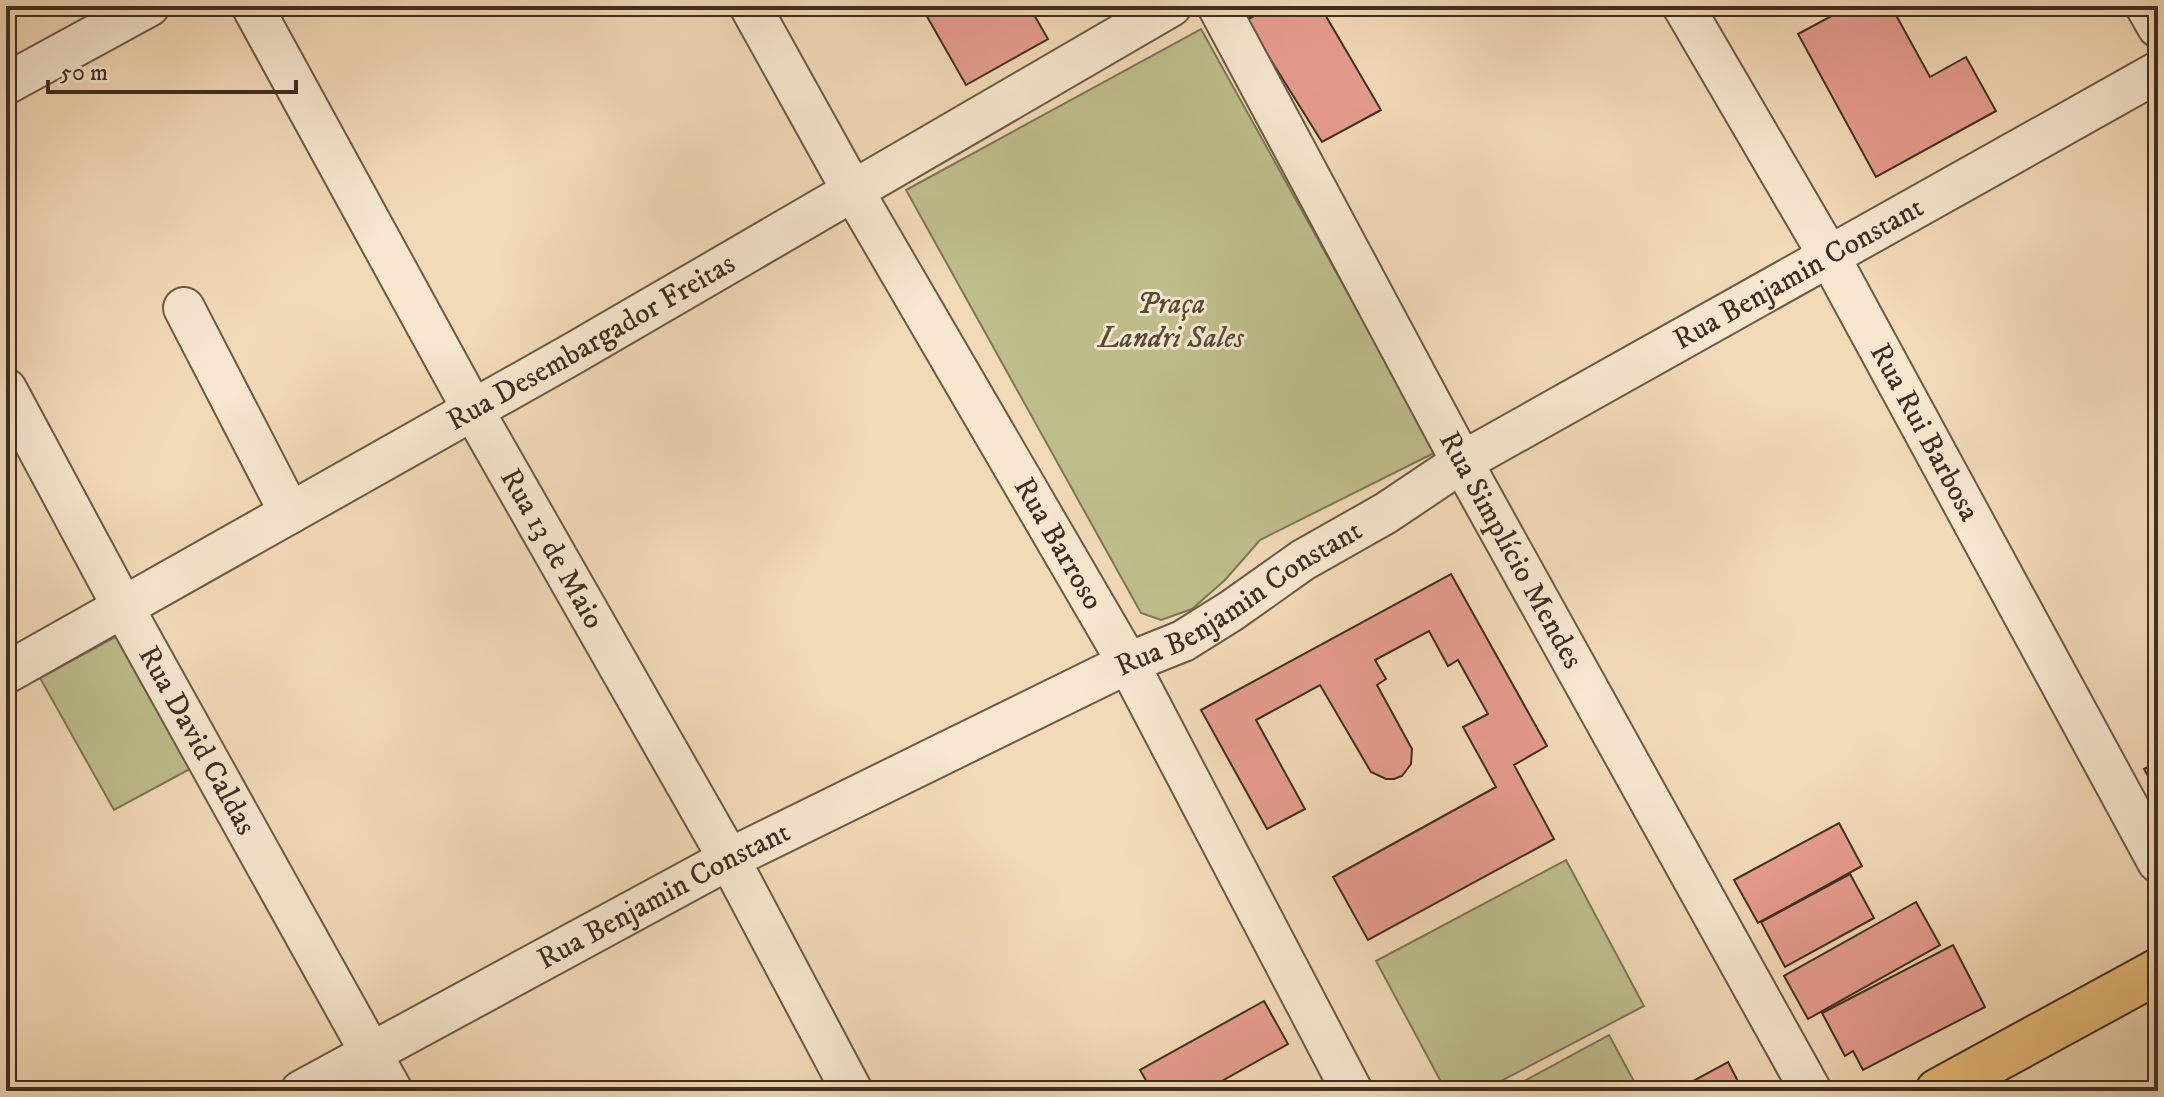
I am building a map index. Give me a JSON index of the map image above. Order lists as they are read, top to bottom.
{
  "streets": {
    "street": [
      "Rua Benjamin Constant",
      "Rua Desembargador Freitas",
      "Rua Rui Barbosa",
      "Rua Barroso",
      "Rua 13 de Maio",
      "Rua Simplício Mendes",
      "Rua David Caldas"
    ]
  },
  "crossings": [
    ["Rua Benjamin Constant", "Rua Rui Barbosa"],
    ["Rua Benjamin Constant", "Rua Barroso"],
    ["Rua Benjamin Constant", "Rua 13 de Maio"],
    ["Rua Benjamin Constant", "Rua Simplício Mendes"],
    ["Rua Benjamin Constant", "Rua David Caldas"],
    ["Rua Desembargador Freitas", "Rua Barroso"],
    ["Rua Desembargador Freitas", "Rua 13 de Maio"],
    ["Rua Desembargador Freitas", "Rua David Caldas"]
  ],
  "parks": ["Praça Landri Sales"],
  "scale_bar": "50 m"
}
